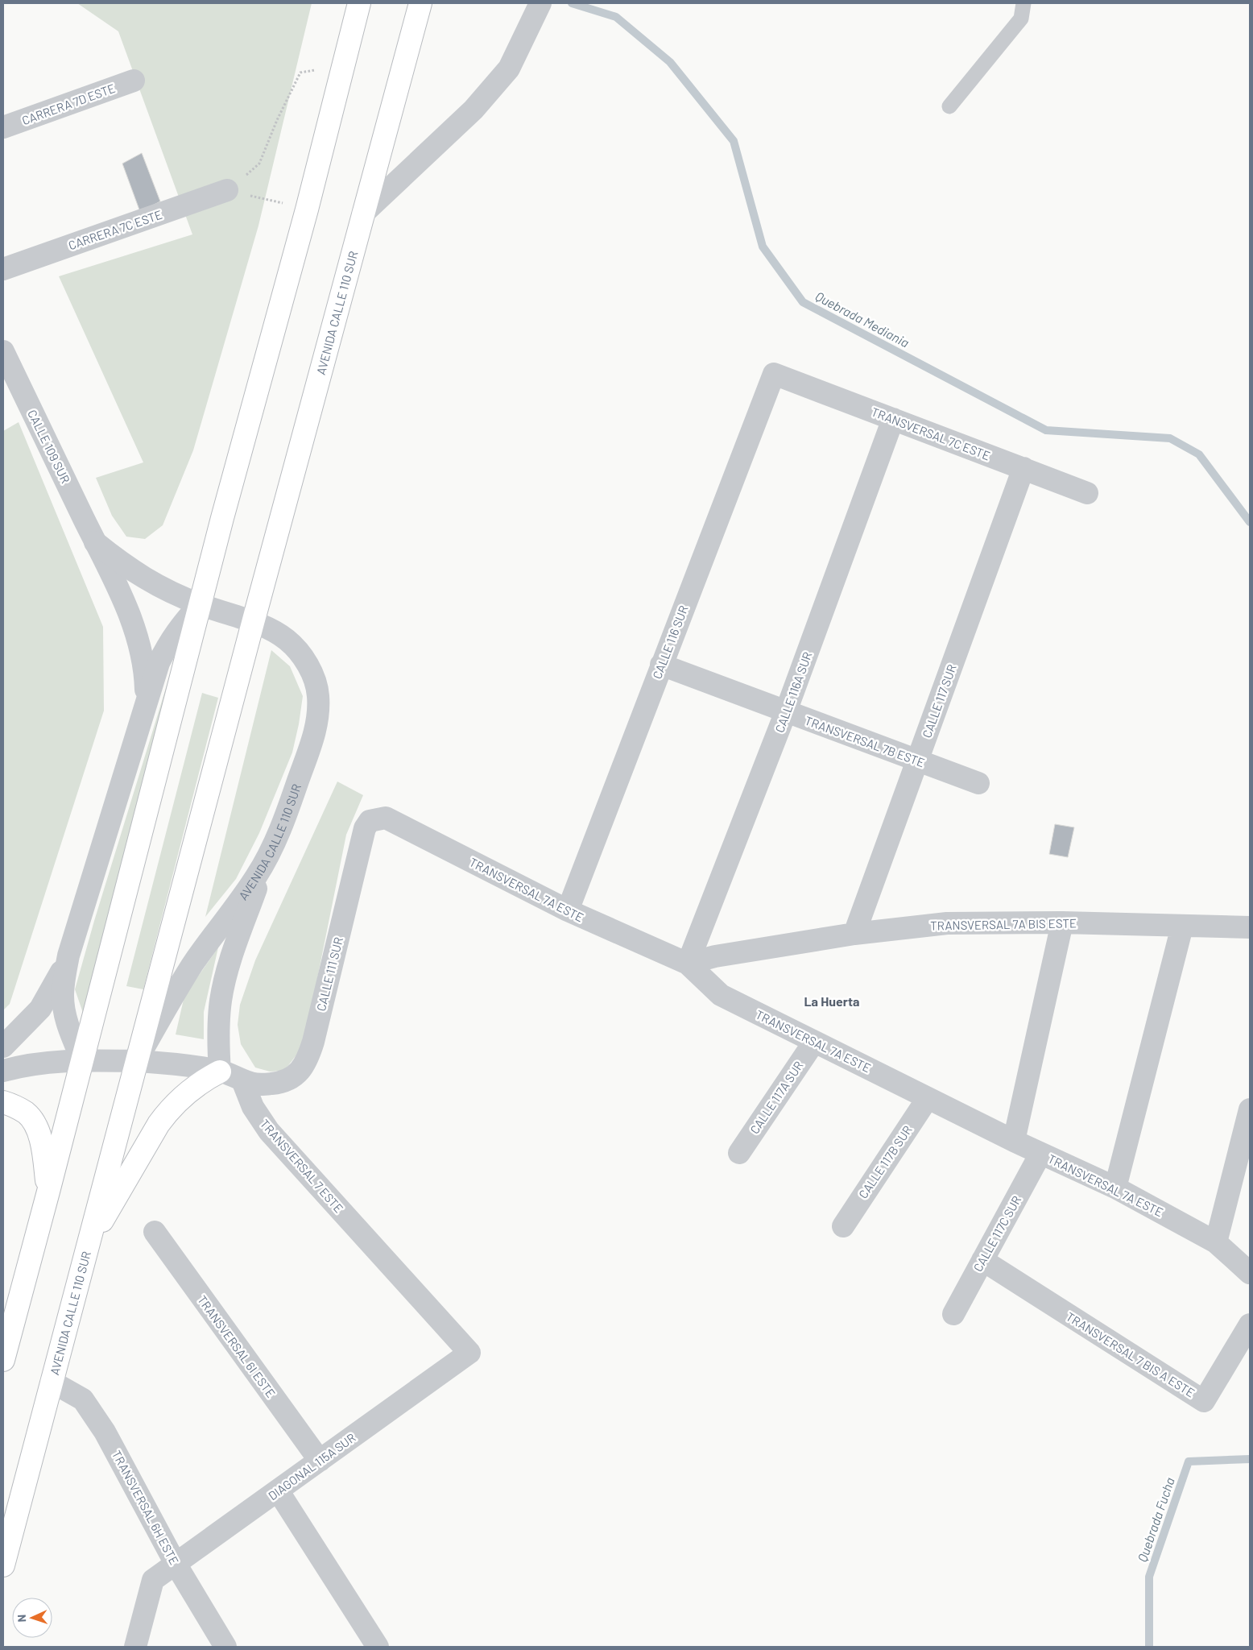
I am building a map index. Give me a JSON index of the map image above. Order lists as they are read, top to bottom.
{
  "streets": {
    "highway": ["AVENIDA CALLE 110 SUR"],
    "street": [
      "CARRERA 7D ESTE",
      "CARRERA 7C ESTE",
      "TRANSVERSAL 7C ESTE",
      "CALLE 109 SUR",
      "CALLE 116 SUR",
      "CALLE 116A SUR",
      "CALLE 117 SUR",
      "TRANSVERSAL 7B ESTE",
      "TRANSVERSAL 7A ESTE",
      "TRANSVERSAL 7A BIS ESTE",
      "CALLE 111 SUR",
      "CALLE 117A SUR",
      "CALLE 117B SUR",
      "TRANSVERSAL 7 ESTE",
      "CALLE 117C SUR",
      "TRANSVERSAL 6I ESTE",
      "TRANSVERSAL 7 BIS A ESTE",
      "DIAGONAL 115A SUR",
      "TRANSVERSAL 6H ESTE"
    ]
  },
  "crossings": [
    ["AVENIDA CALLE 110 SUR", "CALLE 109 SUR"],
    ["AVENIDA CALLE 110 SUR", "TRANSVERSAL 6H ESTE"],
    ["TRANSVERSAL 7C ESTE", "CALLE 116 SUR"],
    ["TRANSVERSAL 7C ESTE", "CALLE 116A SUR"],
    ["TRANSVERSAL 7C ESTE", "CALLE 117 SUR"],
    ["CALLE 116 SUR", "TRANSVERSAL 7B ESTE"],
    ["CALLE 116 SUR", "TRANSVERSAL 7A ESTE"],
    ["CALLE 116A SUR", "TRANSVERSAL 7B ESTE"],
    ["CALLE 116A SUR", "TRANSVERSAL 7A ESTE"],
    ["CALLE 116A SUR", "TRANSVERSAL 7A BIS ESTE"],
    ["CALLE 117 SUR", "TRANSVERSAL 7B ESTE"],
    ["CALLE 117 SUR", "TRANSVERSAL 7A BIS ESTE"],
    ["TRANSVERSAL 7A ESTE", "TRANSVERSAL 7A BIS ESTE"],
    ["TRANSVERSAL 7A ESTE", "CALLE 111 SUR"],
    ["TRANSVERSAL 7A ESTE", "CALLE 117A SUR"],
    ["TRANSVERSAL 7A ESTE", "CALLE 117B SUR"],
    ["TRANSVERSAL 7A ESTE", "CALLE 117C SUR"],
    ["CALLE 111 SUR", "TRANSVERSAL 7 ESTE"],
    ["TRANSVERSAL 7 ESTE", "DIAGONAL 115A SUR"],
    ["CALLE 117C SUR", "TRANSVERSAL 7 BIS A ESTE"],
    ["TRANSVERSAL 6I ESTE", "DIAGONAL 115A SUR"],
    ["DIAGONAL 115A SUR", "TRANSVERSAL 6H ESTE"]
  ],
  "districts": ["La Huerta"],
  "water": ["Quebrada Mediania", "Quebrada Fucha"],
  "north": "left"
}
